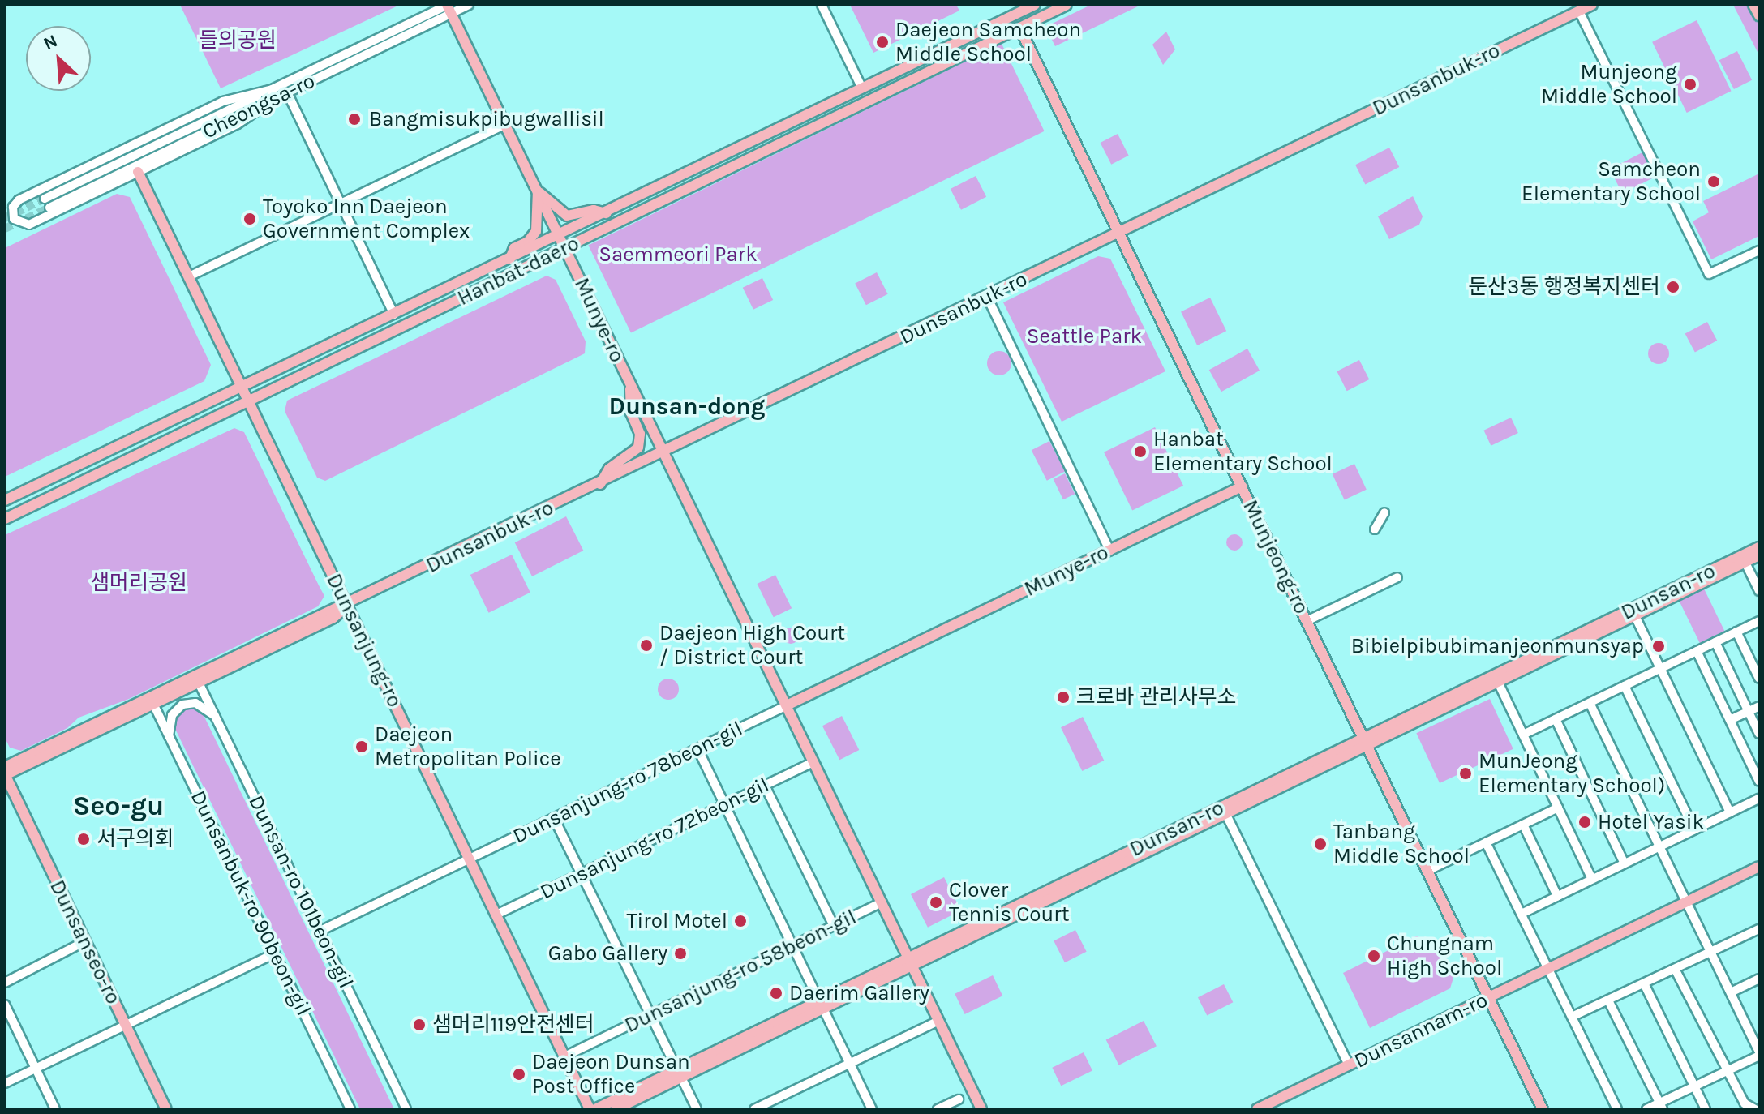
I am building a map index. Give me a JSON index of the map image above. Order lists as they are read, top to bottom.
{
  "streets": {
    "main road": [
      "Dunsanbuk-ro",
      "Hanbat-daero",
      "Munye-ro",
      "Munjeong-ro",
      "Dunsan-ro",
      "Dunsanjung-ro",
      "Dunsanseo-ro",
      "Dunsannam-ro"
    ],
    "street": [
      "Cheongsa-ro",
      "Dunsanjung-ro 78beon-gil",
      "Dunsanjung-ro 72beon-gil",
      "Dunsan-ro 101beon-gil",
      "Dunsanbuk-ro 90beon-gil",
      "Dunsanjung-ro 58beon-gil"
    ]
  },
  "crossings": [
    ["Dunsanbuk-ro", "Munye-ro"],
    ["Dunsanbuk-ro", "Munjeong-ro"],
    ["Dunsanbuk-ro", "Dunsanjung-ro"],
    ["Dunsanbuk-ro", "Dunsan-ro 101beon-gil"],
    ["Dunsanbuk-ro", "Dunsanbuk-ro 90beon-gil"],
    ["Dunsanbuk-ro", "Dunsanseo-ro"],
    ["Cheongsa-ro", "Munye-ro"],
    ["Hanbat-daero", "Munye-ro"],
    ["Hanbat-daero", "Munjeong-ro"],
    ["Hanbat-daero", "Dunsanjung-ro"],
    ["Munye-ro", "Munjeong-ro"],
    ["Munye-ro", "Dunsan-ro"],
    ["Munye-ro", "Dunsanjung-ro 78beon-gil"],
    ["Munye-ro", "Dunsanjung-ro 72beon-gil"],
    ["Munye-ro", "Dunsanjung-ro 58beon-gil"],
    ["Munjeong-ro", "Dunsan-ro"],
    ["Munjeong-ro", "Dunsannam-ro"],
    ["Dunsanjung-ro", "Dunsanjung-ro 78beon-gil"],
    ["Dunsanjung-ro", "Dunsanjung-ro 72beon-gil"],
    ["Dunsanjung-ro", "Dunsanjung-ro 58beon-gil"],
    ["Dunsanjung-ro 78beon-gil", "Dunsan-ro 101beon-gil"]
  ],
  "districts": ["Dunsan-dong", "Seo-gu"],
  "parks": [
    "들의공원",
    "Saemmeori Park",
    "Seattle Park",
    "샘머리공원"
  ],
  "places": [
    "Daejeon Samcheon Middle School",
    "Munjeong Middle School",
    "Bangmisukpibugwallisil",
    "Samcheon Elementary School",
    "Toyoko Inn Daejeon Government Complex",
    "둔산3동 행정복지센터",
    "Hanbat Elementary School",
    "Daejeon High Court / District Court",
    "Bibielpibubimanjeonmunsyap",
    "크로바 관리사무소",
    "Daejeon Metropolitan Police",
    "MunJeong Elementary School)",
    "Hotel Yasik",
    "서구의회",
    "Tanbang Middle School",
    "Clover Tennis Court",
    "Tirol Motel",
    "Gabo Gallery",
    "Chungnam High School",
    "Daerim Gallery",
    "샘머리119안전센터",
    "Daejeon Dunsan Post Office"
  ],
  "north": "top left"
}
